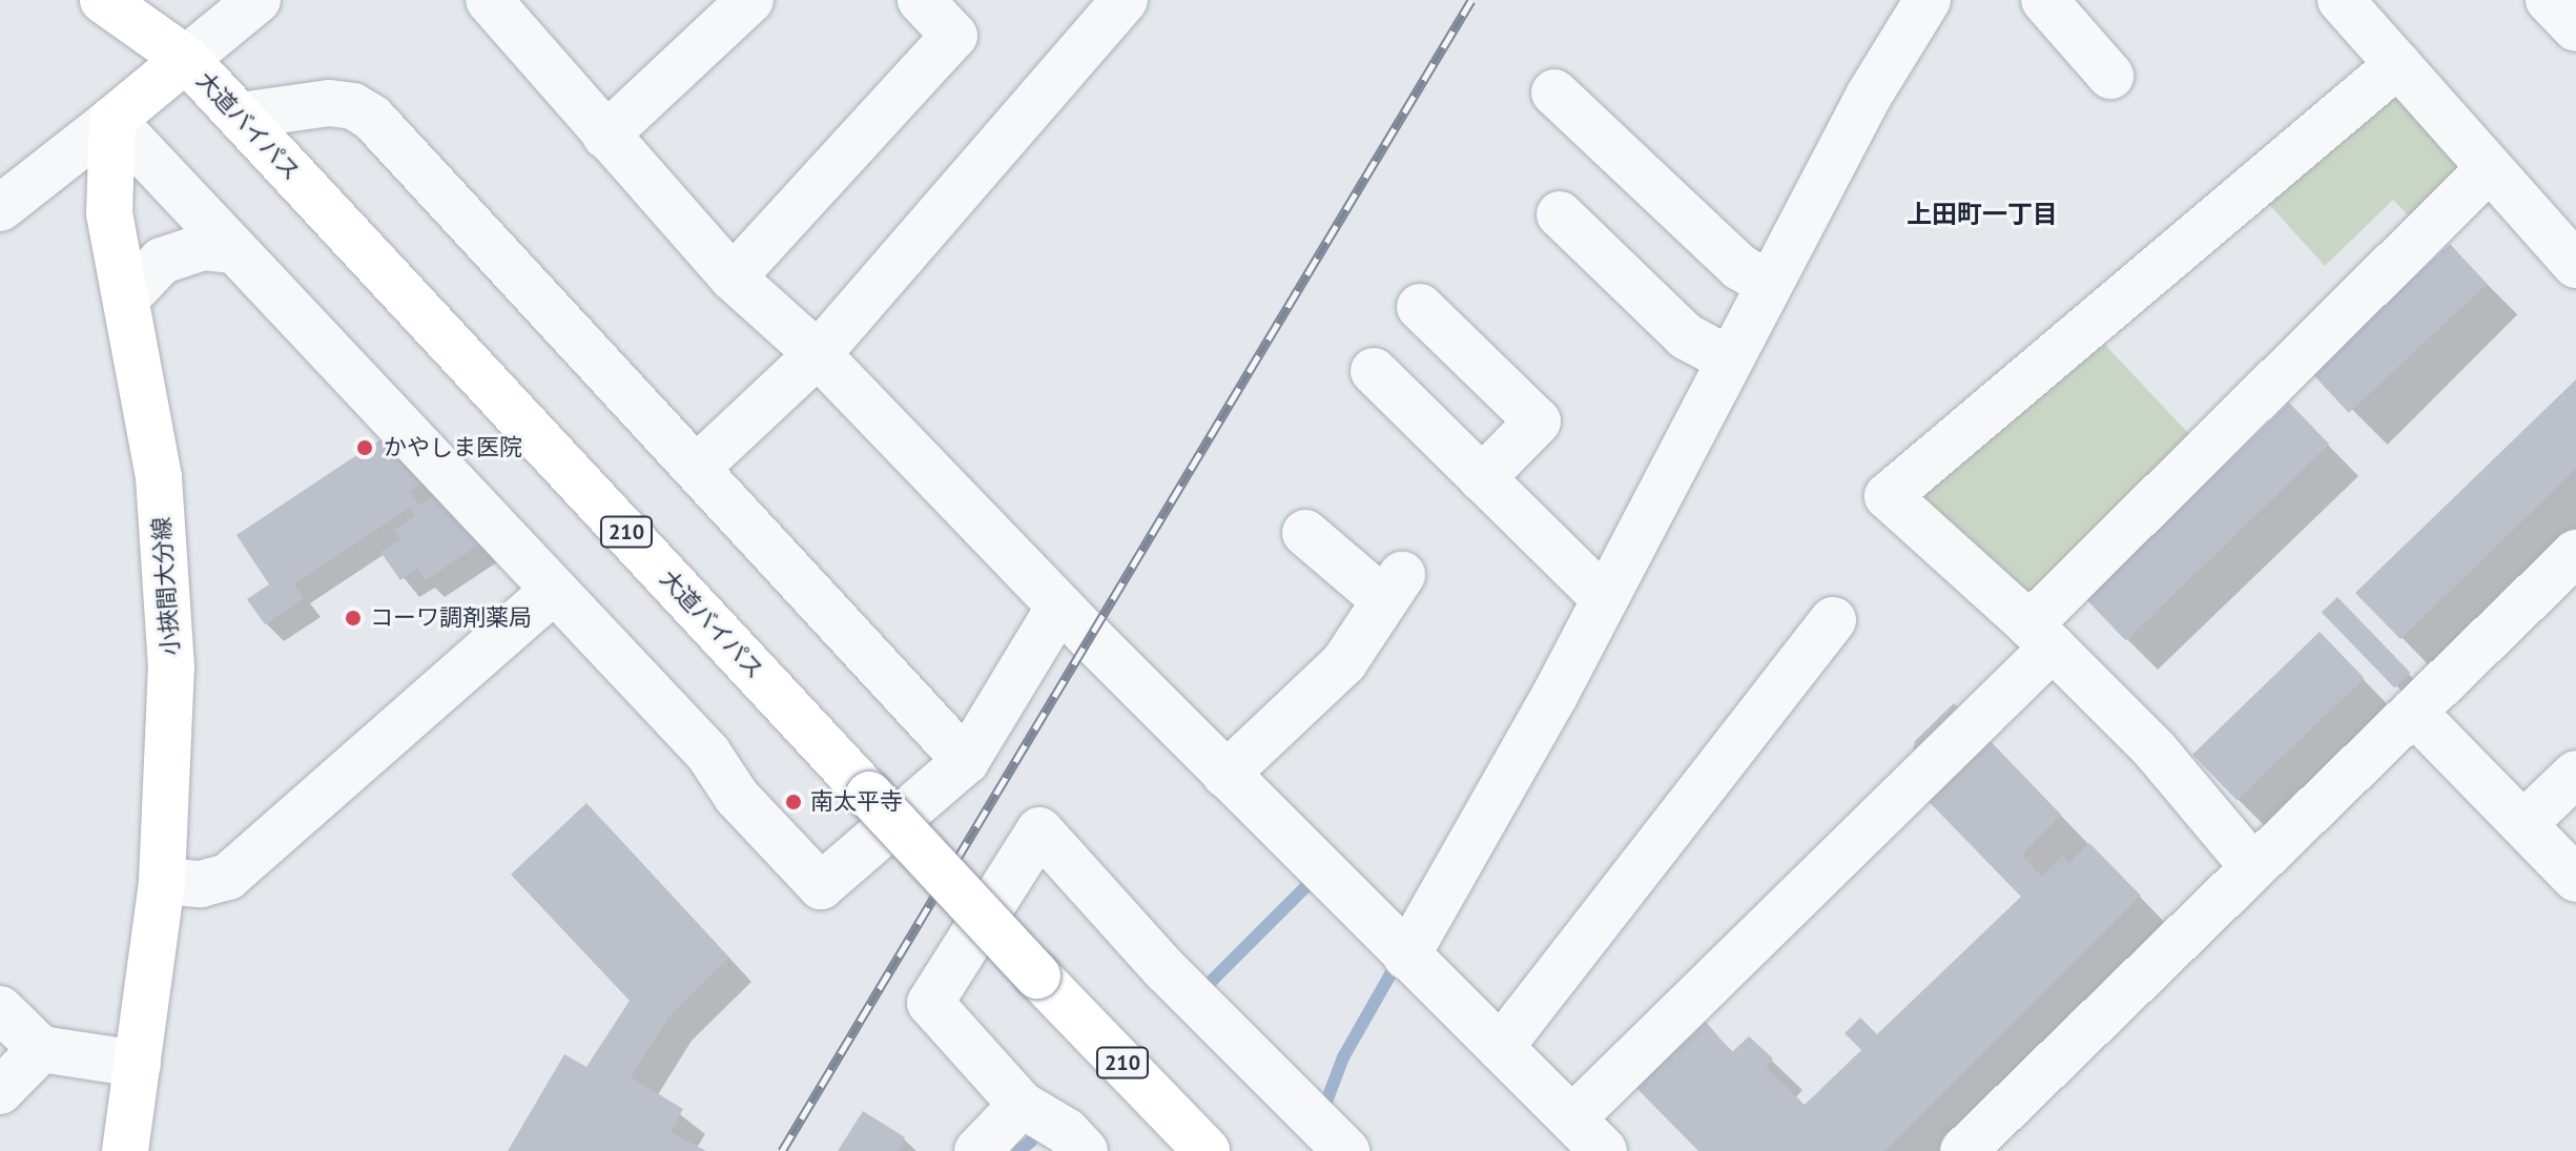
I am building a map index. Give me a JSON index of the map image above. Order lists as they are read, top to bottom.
{
  "streets": {
    "main road": ["大道バイパス", "210", "小挾間大分線"]
  },
  "districts": ["上田町一丁目"],
  "places": ["かやしま医院", "コーワ調剤薬局", "南太平寺"]
}
